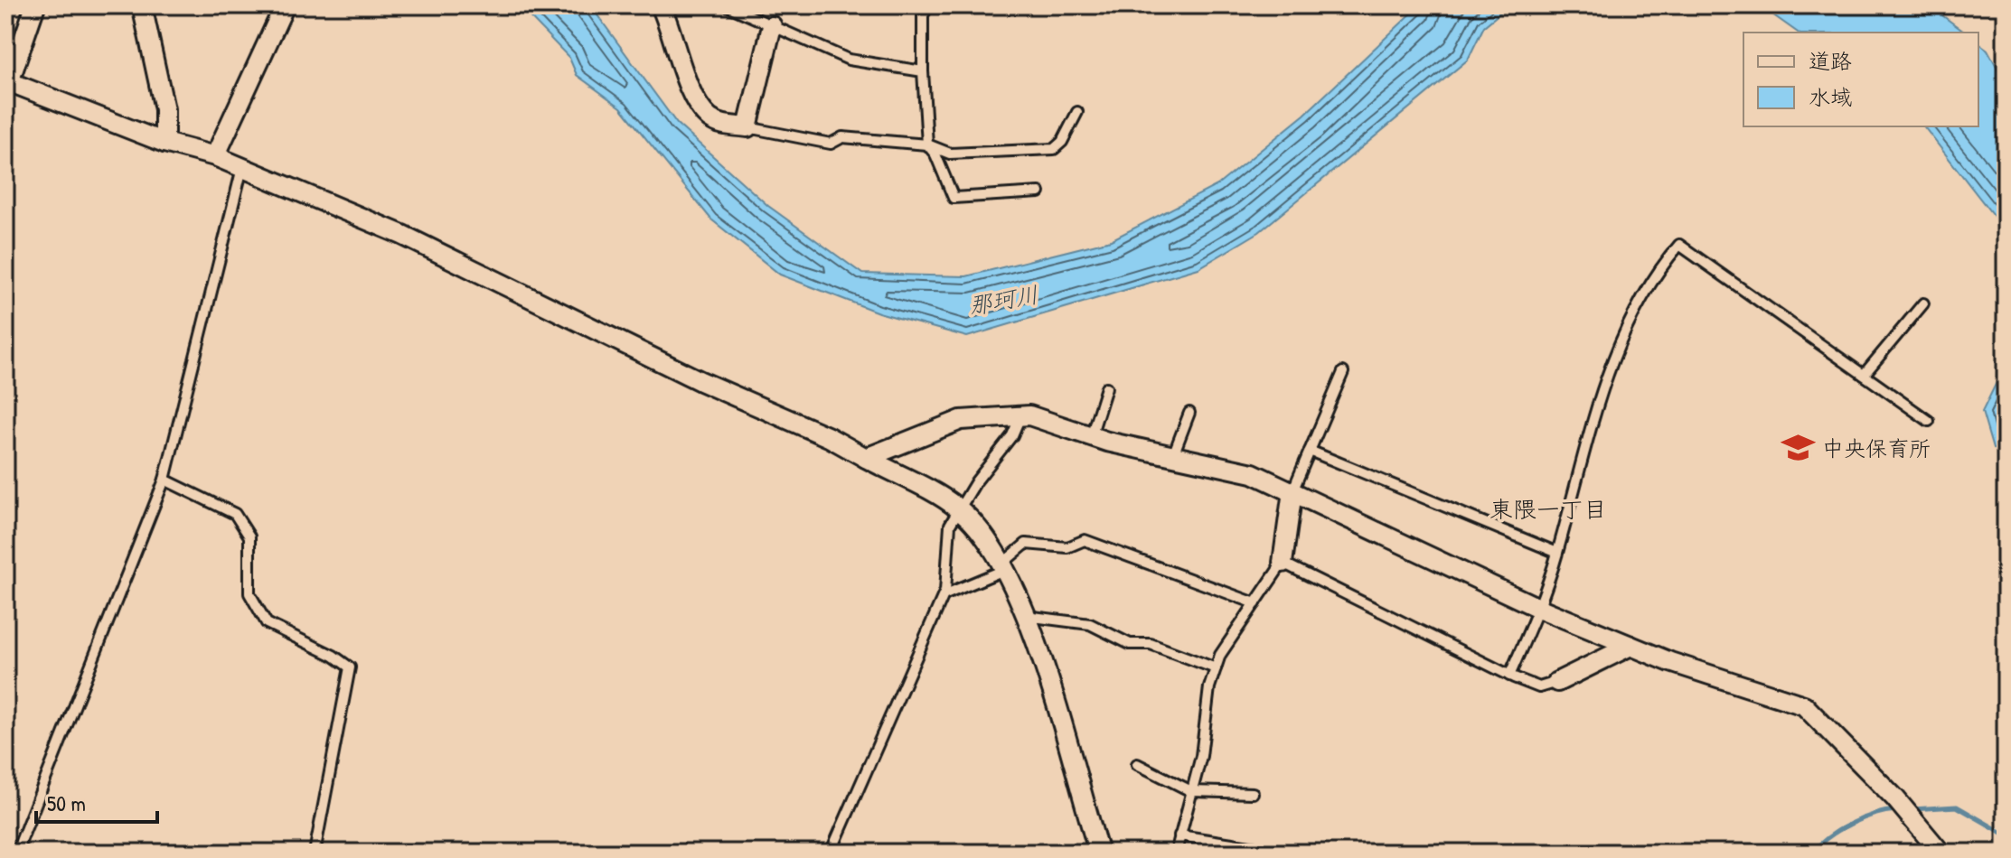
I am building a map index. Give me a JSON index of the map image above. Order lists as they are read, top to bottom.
{
  "districts": ["東隈一丁目"],
  "water": ["那珂川"],
  "places": {
    "school or university": ["中央保育所"]
  },
  "legend": ["道路", "水域"],
  "scale_bar": "50 m"
}
